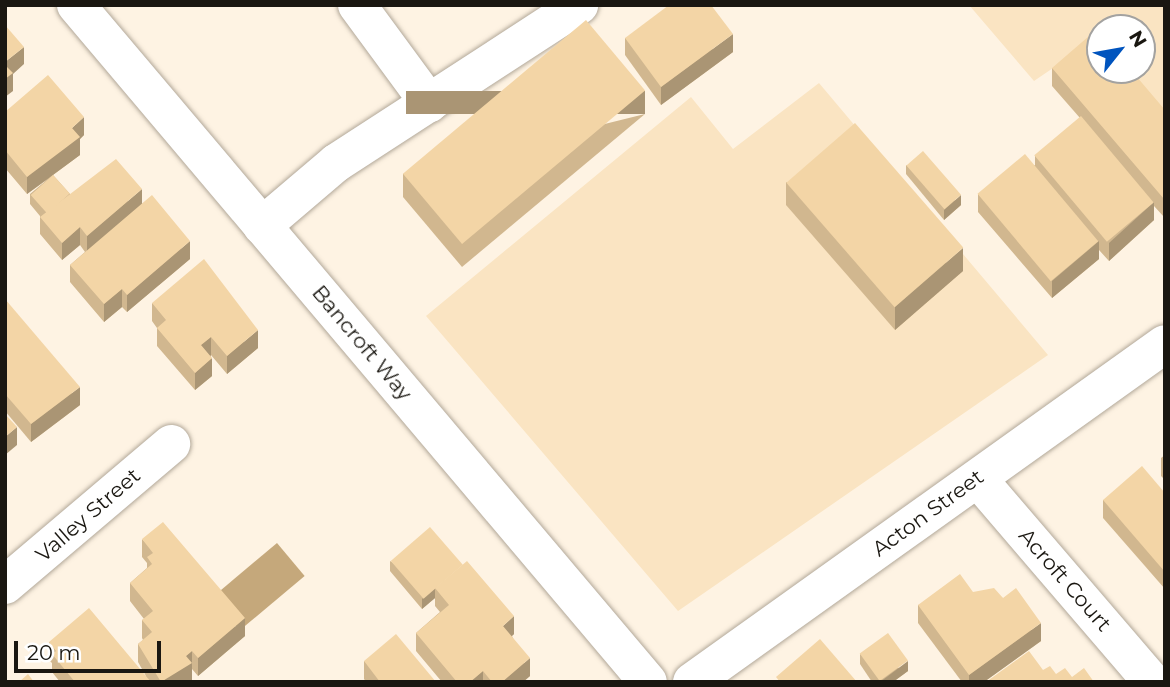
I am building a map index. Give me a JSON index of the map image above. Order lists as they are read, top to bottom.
{
  "streets": {
    "street": [
      "Bancroft Way",
      "Acton Street",
      "Valley Street",
      "Acroft Court"
    ]
  },
  "crossings": [
    ["Acton Street", "Acroft Court"]
  ],
  "scale_bar": "20 m",
  "north": "top right"
}
